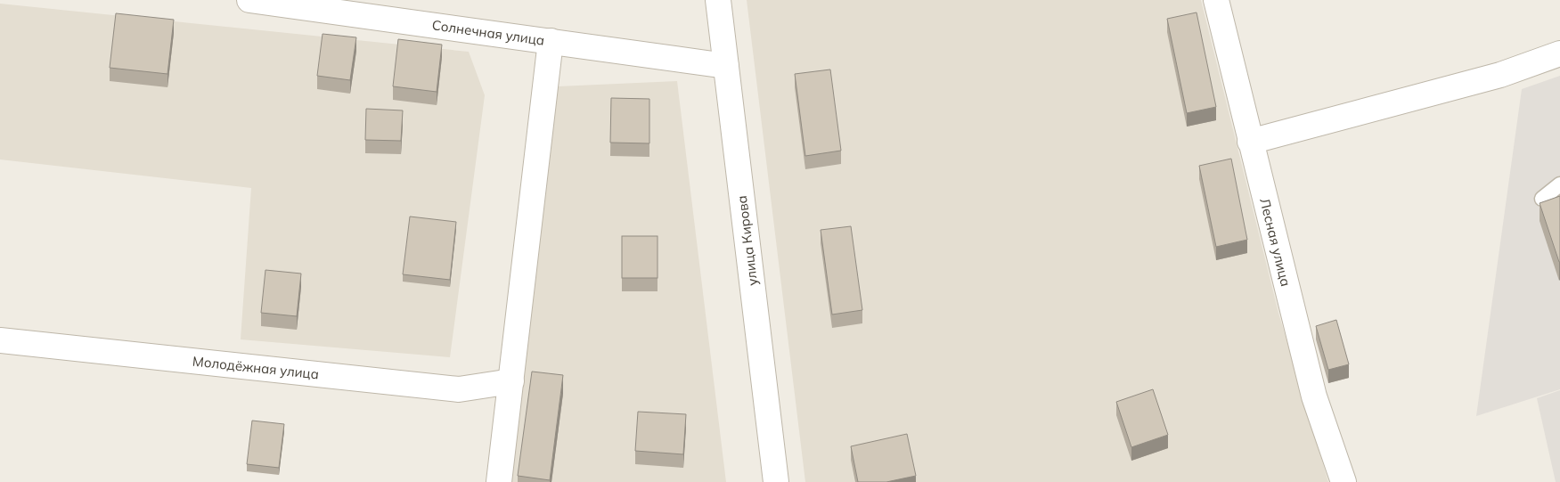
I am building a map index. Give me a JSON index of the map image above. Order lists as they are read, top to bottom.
{
  "streets": {
    "street": [
      "Солнечная улица",
      "улица Кирова",
      "Лесная улица",
      "Молодёжная улица"
    ]
  },
  "crossings": [
    ["Солнечная улица", "улица Кирова"]
  ]
}
